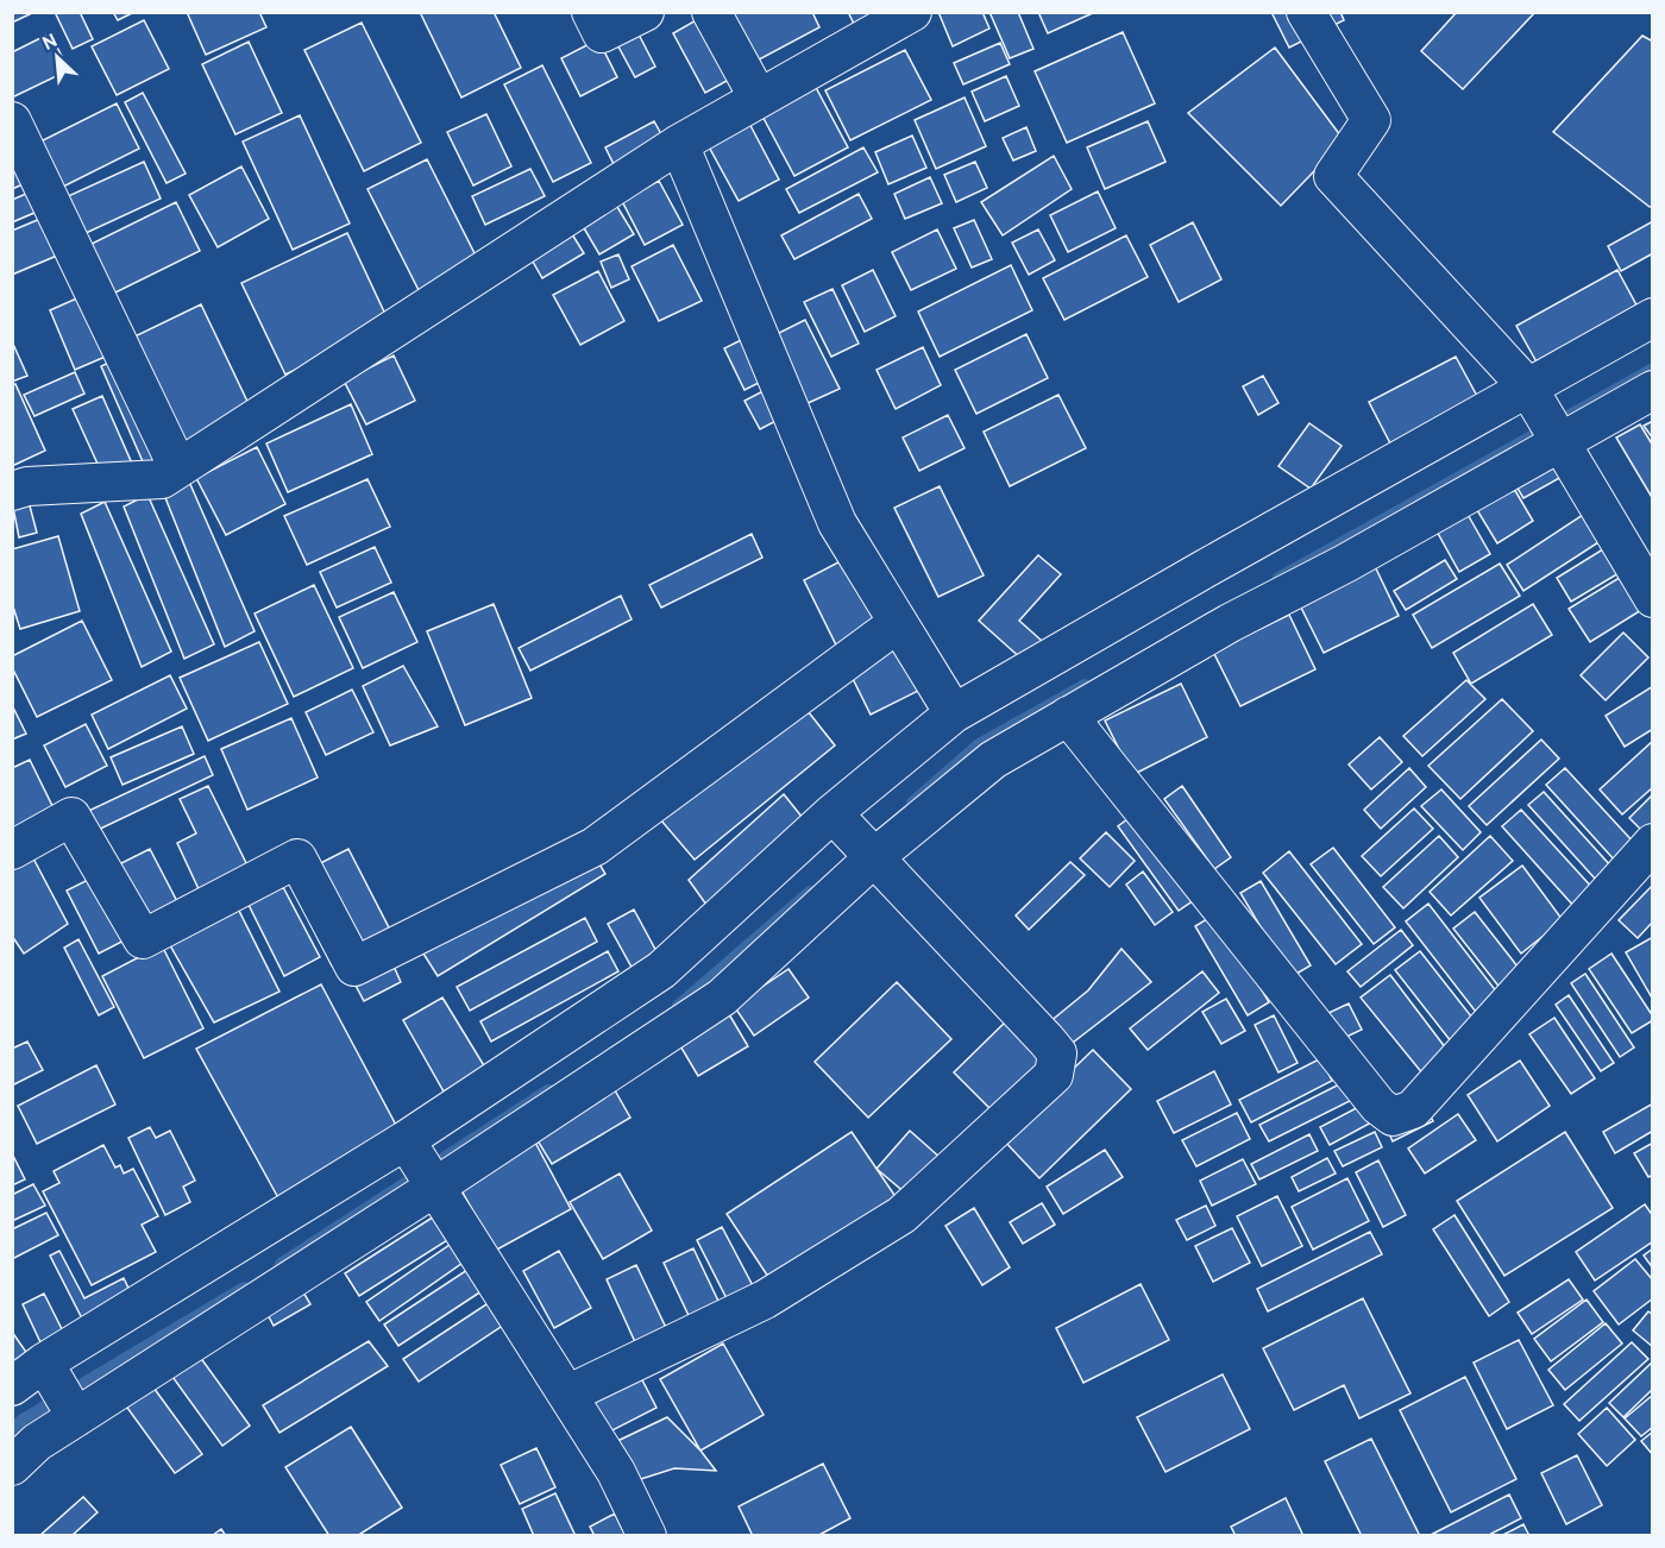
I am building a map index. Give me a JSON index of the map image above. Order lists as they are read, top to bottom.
{
  "north": "top left"
}
